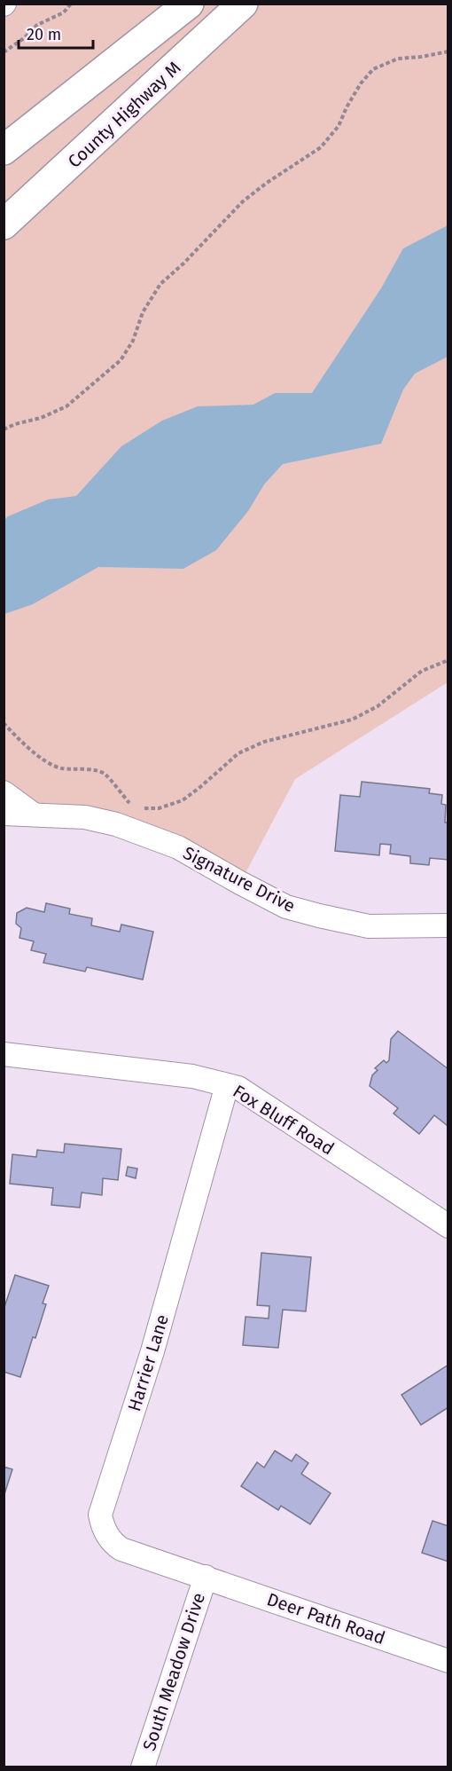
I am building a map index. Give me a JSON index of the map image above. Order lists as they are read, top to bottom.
{
  "streets": {
    "main road": ["County Highway M"],
    "street": [
      "Signature Drive",
      "Fox Bluff Road",
      "Harrier Lane",
      "Deer Path Road",
      "South Meadow Drive"
    ]
  },
  "crossings": [
    ["Fox Bluff Road", "Harrier Lane"],
    ["Harrier Lane", "Deer Path Road"],
    ["Harrier Lane", "South Meadow Drive"],
    ["Deer Path Road", "South Meadow Drive"]
  ],
  "scale_bar": "20 m"
}
